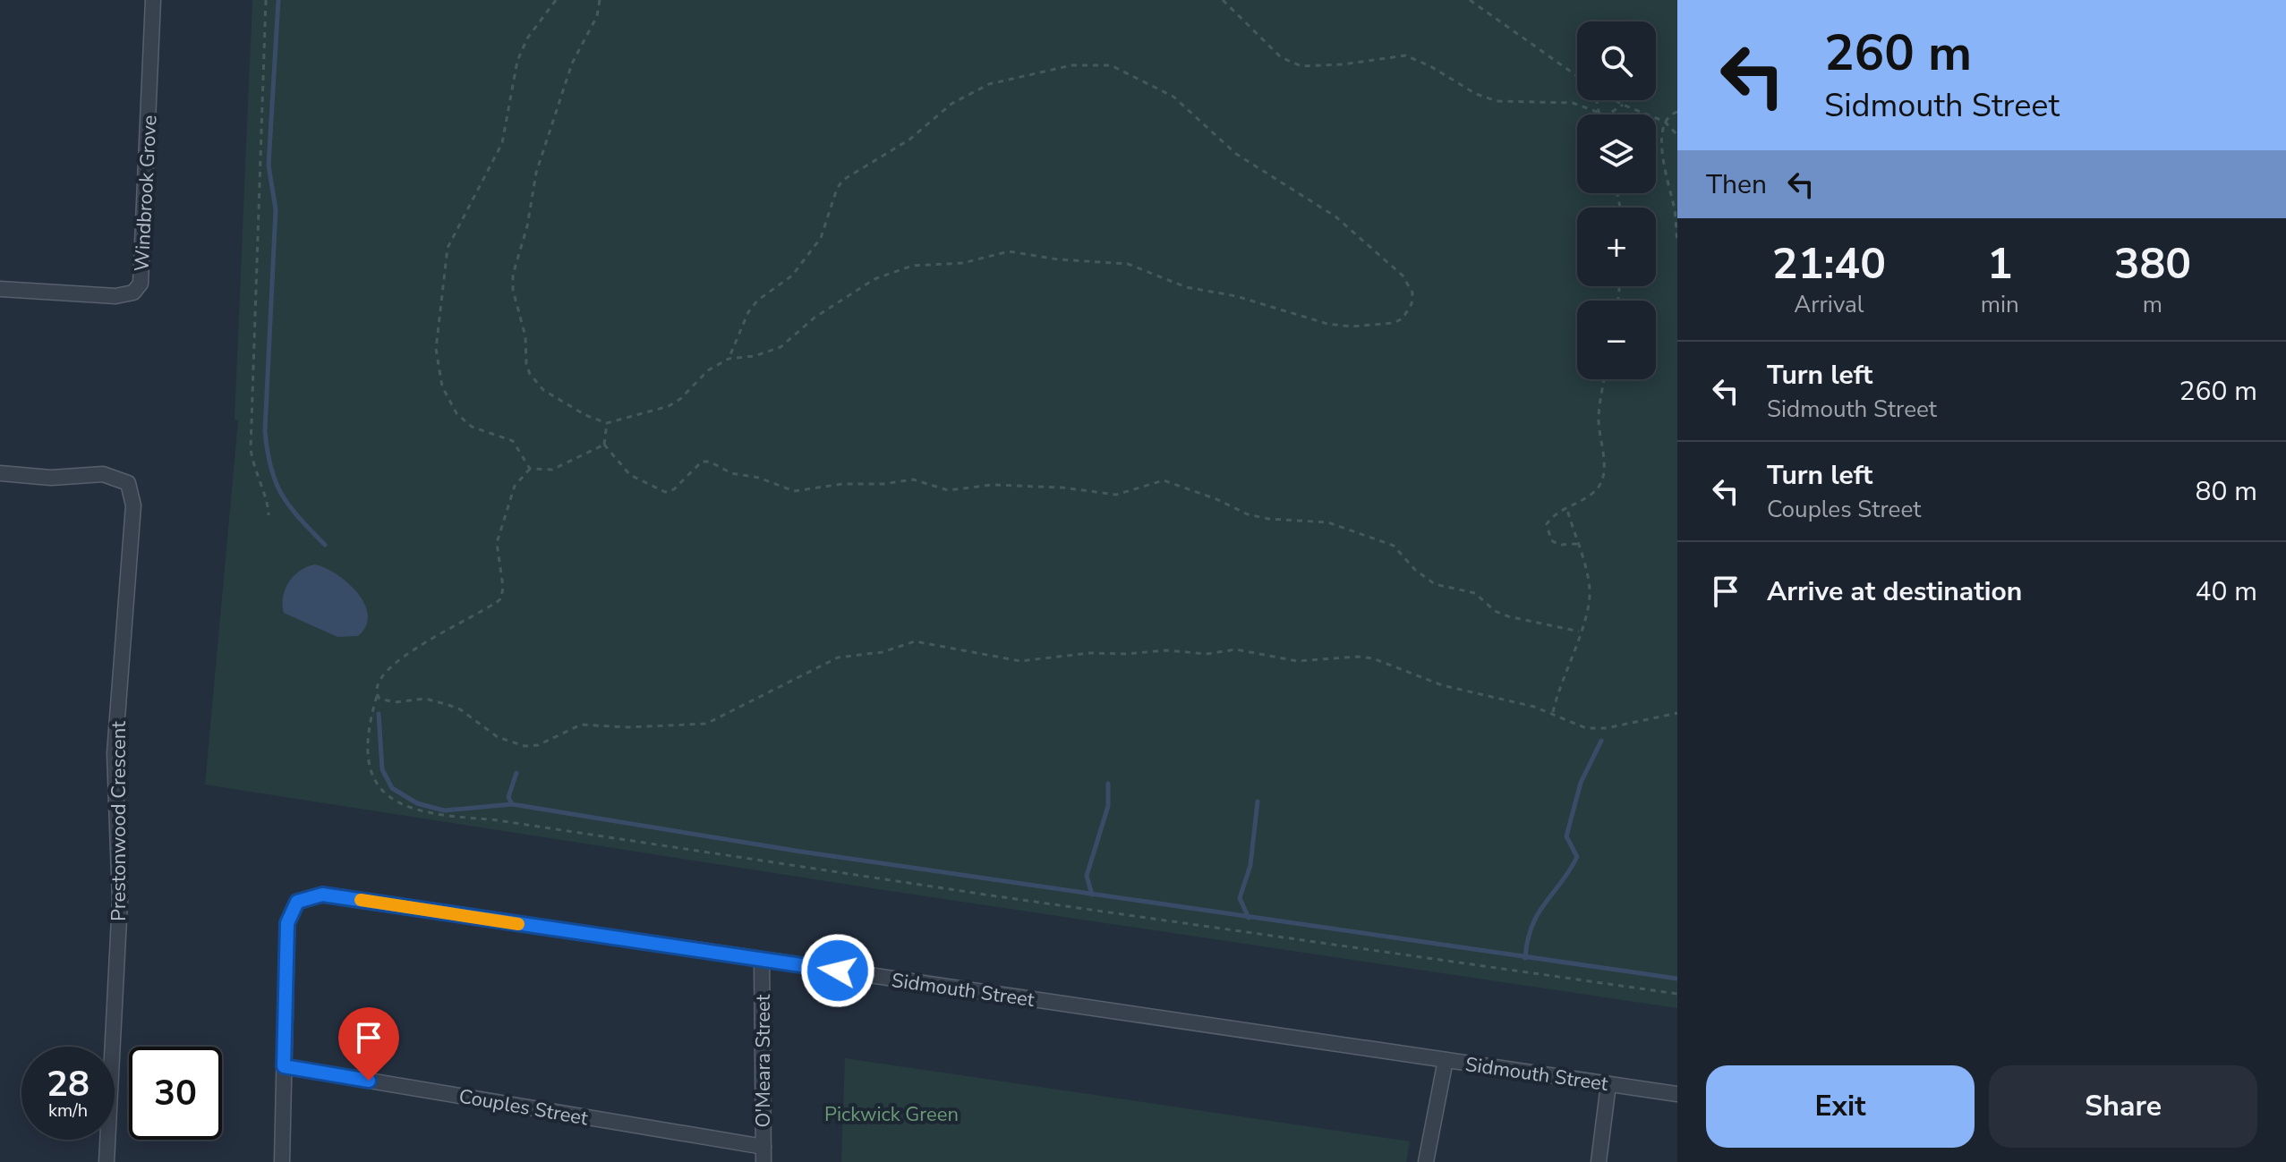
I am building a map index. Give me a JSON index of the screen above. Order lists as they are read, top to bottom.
{
  "streets": {
    "street": [
      "Windbrook Grove",
      "Prestonwood Crescent",
      "Sidmouth Street",
      "O'Meara Street",
      "Couples Street"
    ]
  },
  "crossings": [
    ["Sidmouth Street", "O'Meara Street"],
    ["Sidmouth Street", "Couples Street"],
    ["O'Meara Street", "Couples Street"]
  ],
  "parks": ["Pickwick Green"],
  "page": {
    "turn": ["260 m", "Sidmouth Street"],
    "map_buttons": ["+", "−"],
    "then": "Then",
    "eta": [
      "21:40",
      "Arrival",
      "1",
      "min",
      "380",
      "m"
    ],
    "list": [
      {
        "name": "Turn left",
        "note": "Sidmouth Street",
        "value": "260 m"
      },
      {
        "name": "Turn left",
        "note": "Couples Street",
        "value": "80 m"
      },
      {
        "name": "Arrive at destination",
        "value": "40 m"
      }
    ],
    "speed": "28 km/h",
    "limit": "30",
    "buttons": ["Exit", "Share"]
  }
}
